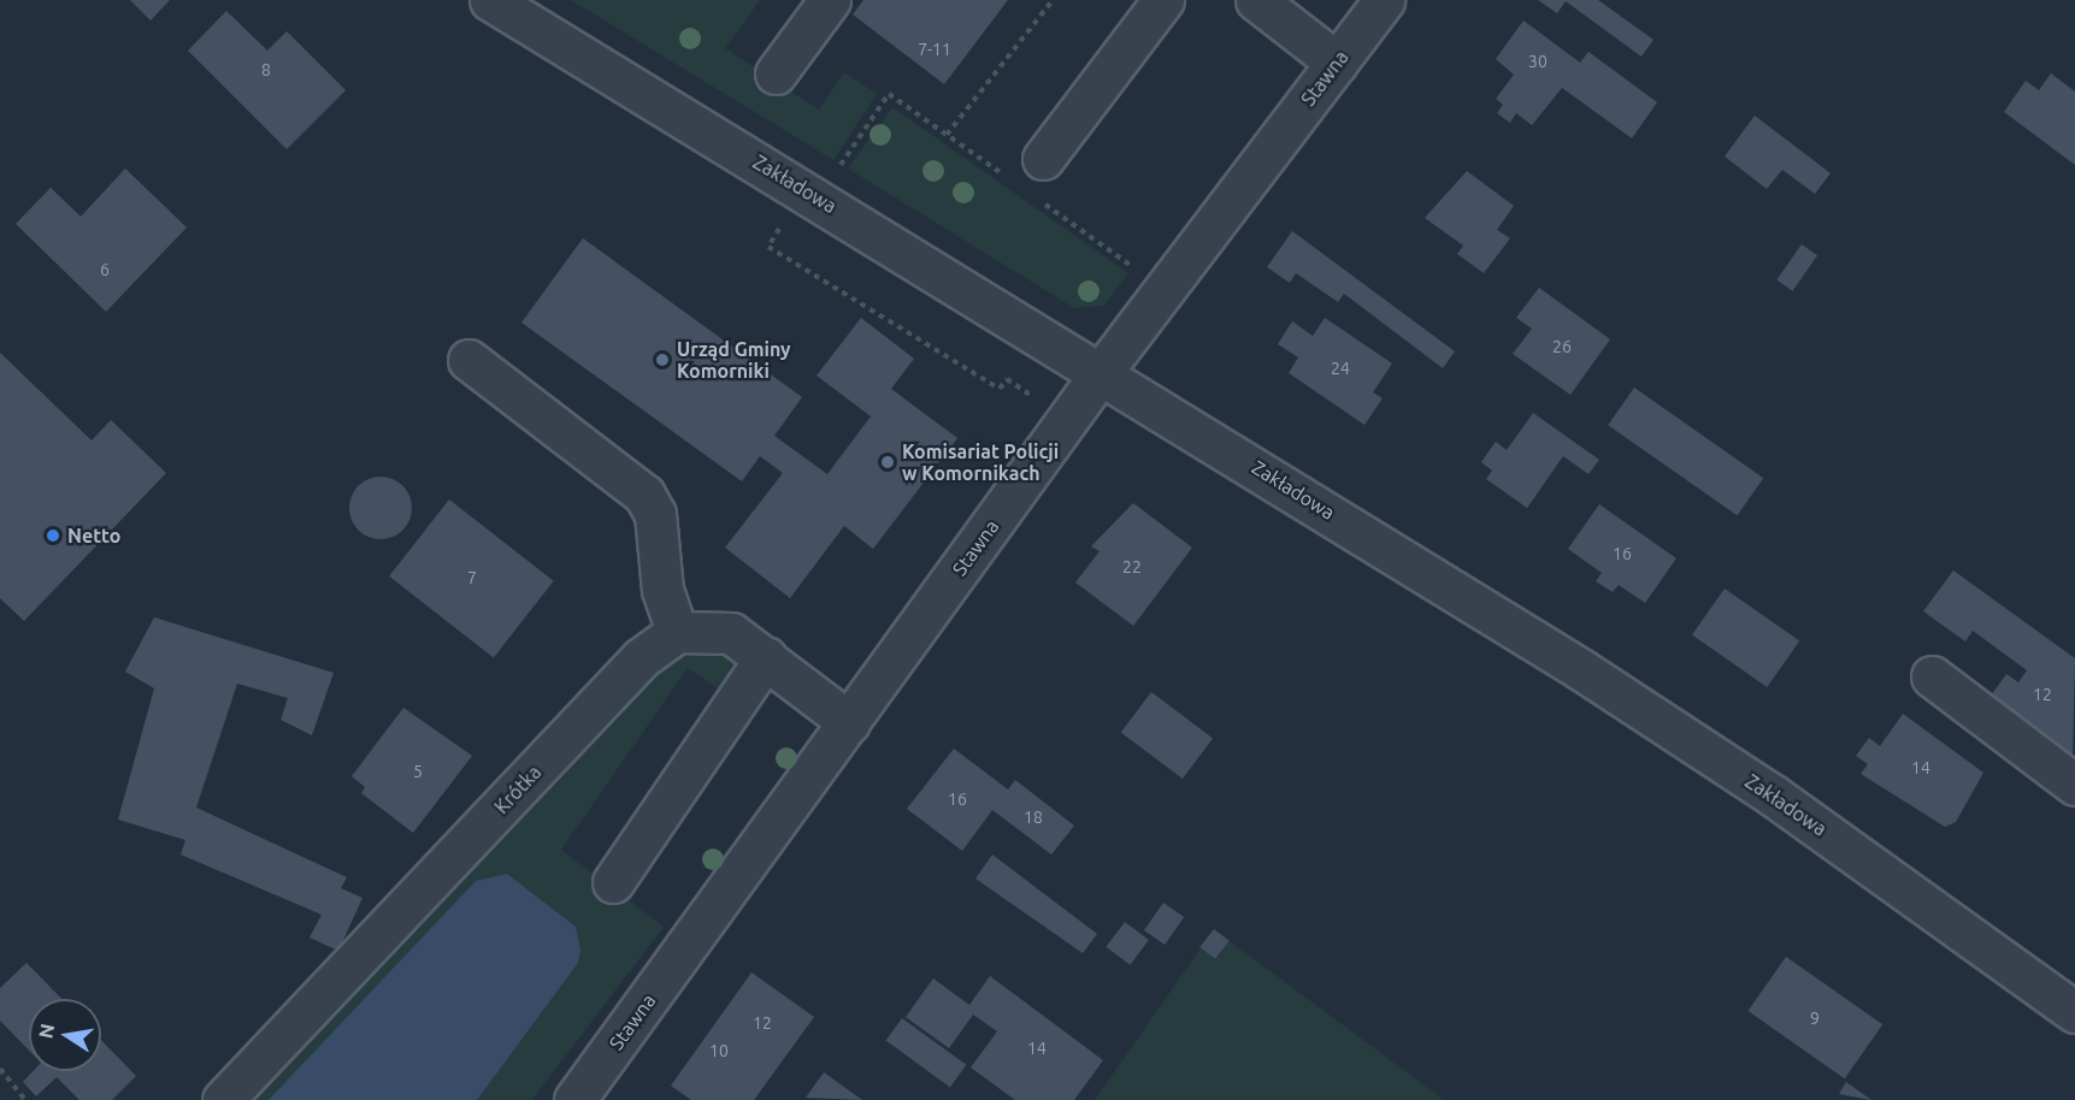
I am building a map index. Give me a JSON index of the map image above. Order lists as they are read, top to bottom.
{
  "streets": {
    "street": ["Stawna", "Zakładowa", "Krótka"]
  },
  "crossings": [
    ["Stawna", "Zakładowa"]
  ],
  "places": ["Urząd Gminy Komorniki", "Komisariat Policji w Komornikach", "Netto"],
  "house_numbers": [
    "7-11",
    "30",
    "8",
    "6",
    "26",
    "24",
    "16",
    "22",
    "7",
    "12",
    "14",
    "5",
    "16",
    "18",
    "9",
    "12",
    "14",
    "10"
  ],
  "north": "left"
}
